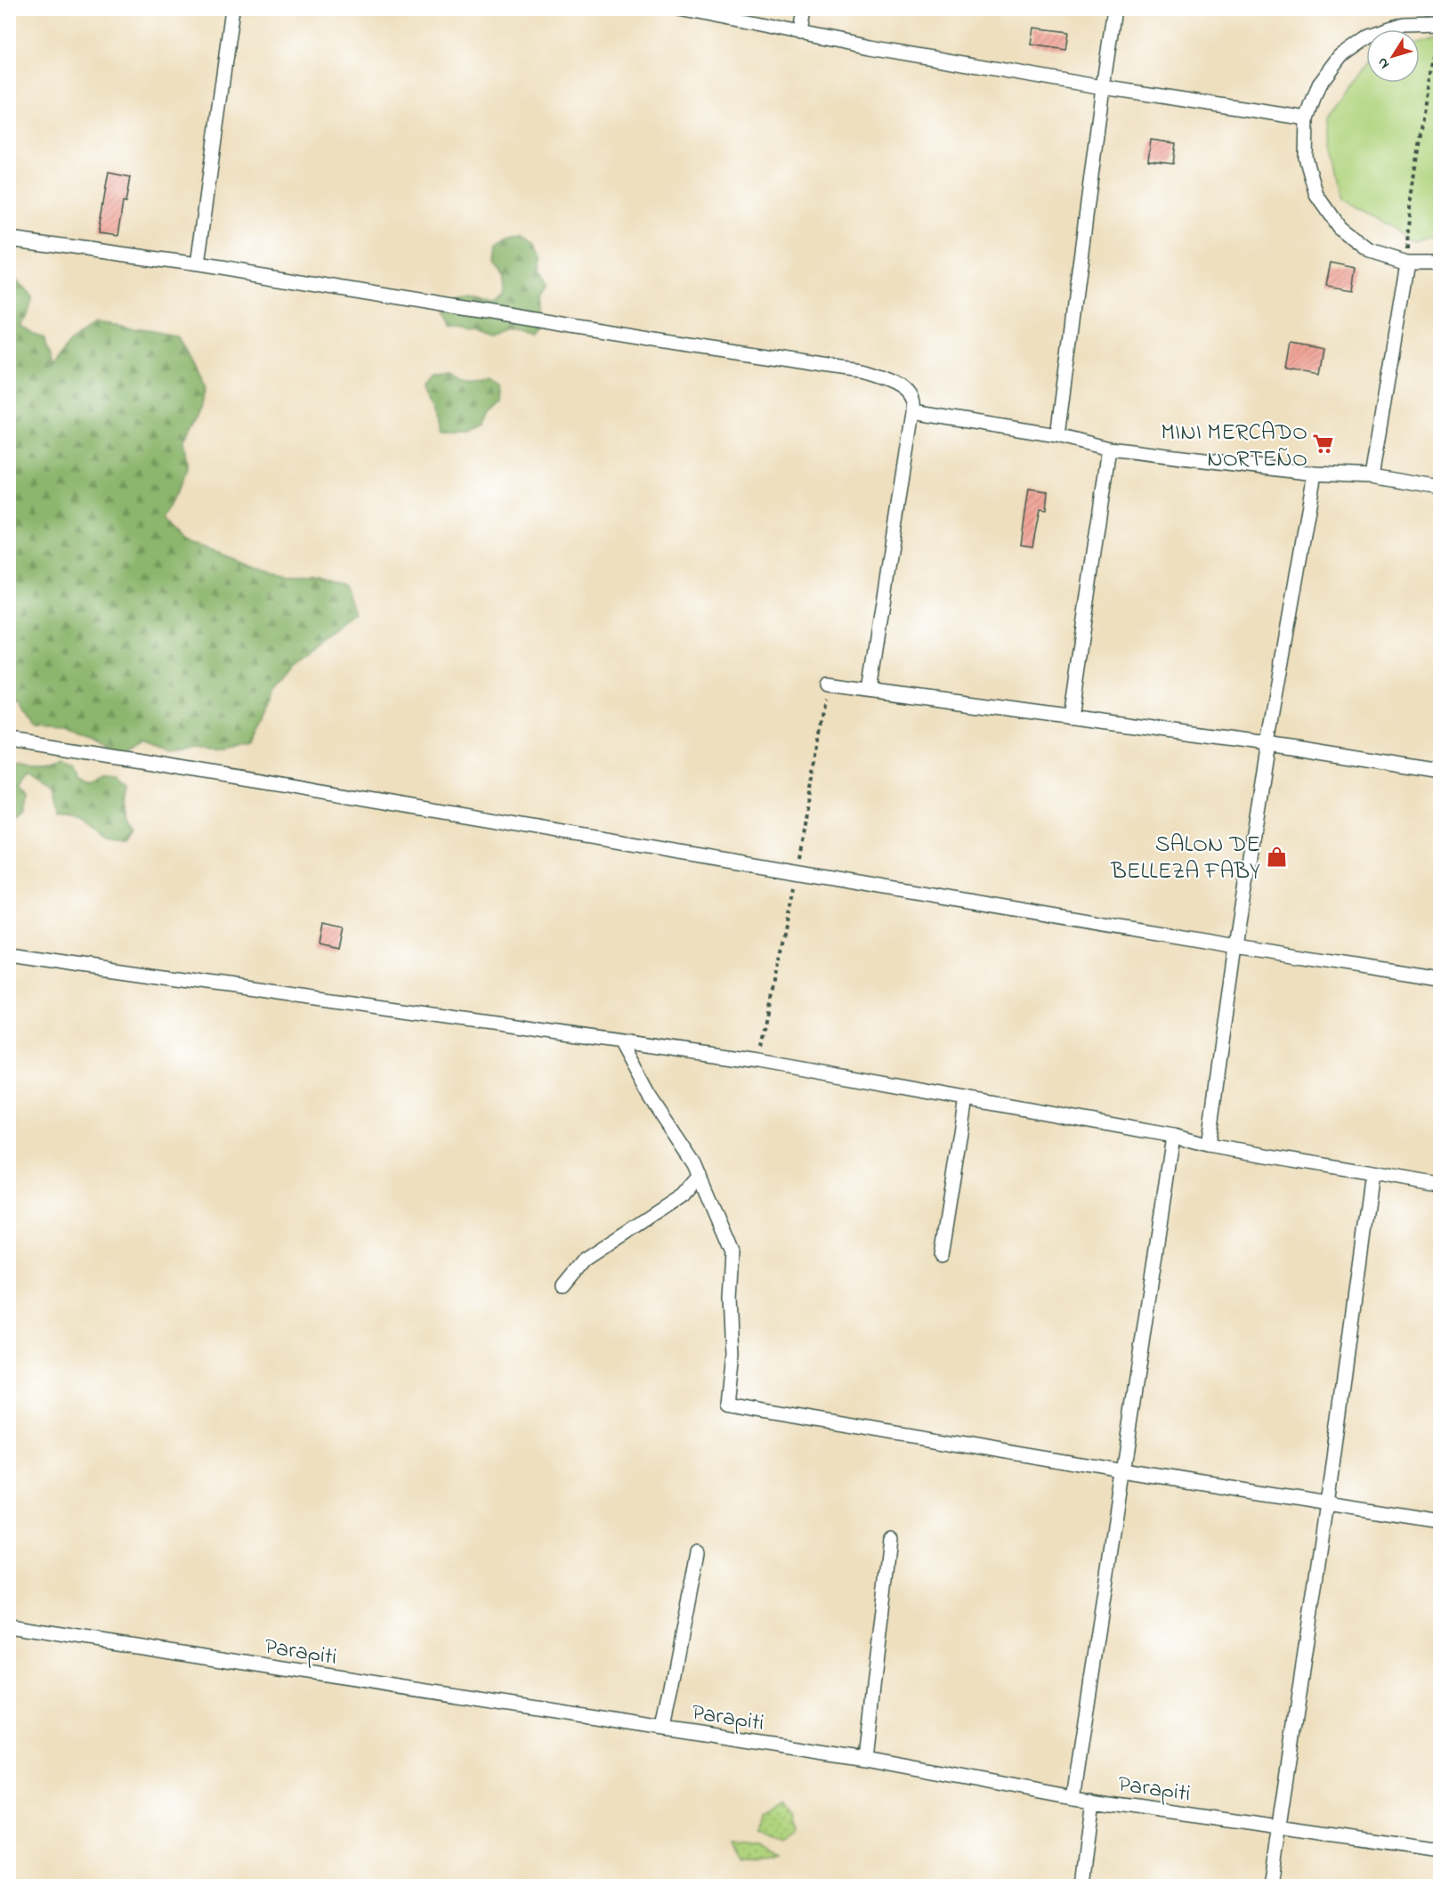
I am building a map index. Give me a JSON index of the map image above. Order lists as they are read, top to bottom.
{
  "streets": {
    "street": ["Parapiti"]
  },
  "places": {
    "supermarket": ["MINI MERCADO NORTEÑO"],
    "shop": ["SALON DE BELLEZA FABY"]
  },
  "north": "bottom left"
}
